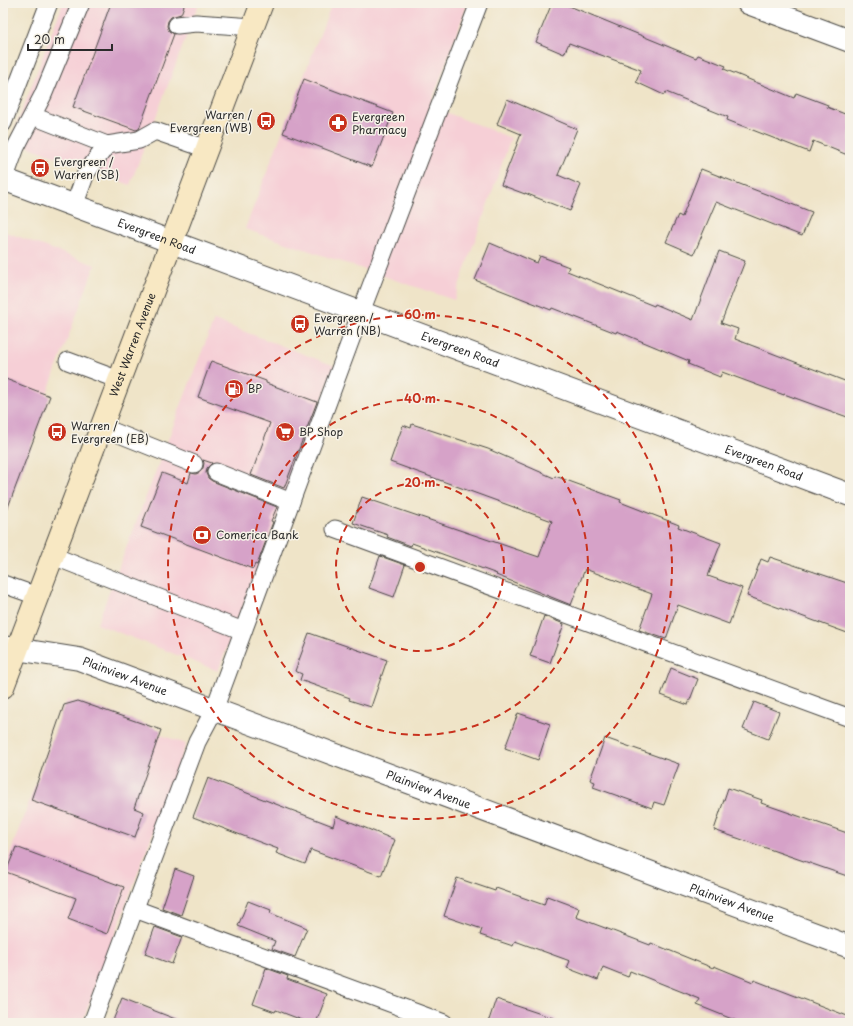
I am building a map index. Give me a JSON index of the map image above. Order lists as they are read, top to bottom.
{
  "streets": {
    "main road": ["West Warren Avenue"],
    "street": ["Evergreen Road", "Plainview Avenue"]
  },
  "crossings": [
    ["Evergreen Road", "West Warren Avenue"],
    ["West Warren Avenue", "Plainview Avenue"]
  ],
  "places": {
    "bus stop": [
      "Warren / Evergreen (WB)",
      "Evergreen / Warren (SB)",
      "Evergreen / Warren (NB)",
      "Warren / Evergreen (EB)"
    ],
    "pharmacy": ["Evergreen Pharmacy"],
    "fuel station": ["BP"],
    "supermarket": ["BP Shop"],
    "bank": ["Comerica Bank"]
  },
  "scale_bar": "20 m",
  "rings": ["60 m", "40 m", "20 m"]
}
